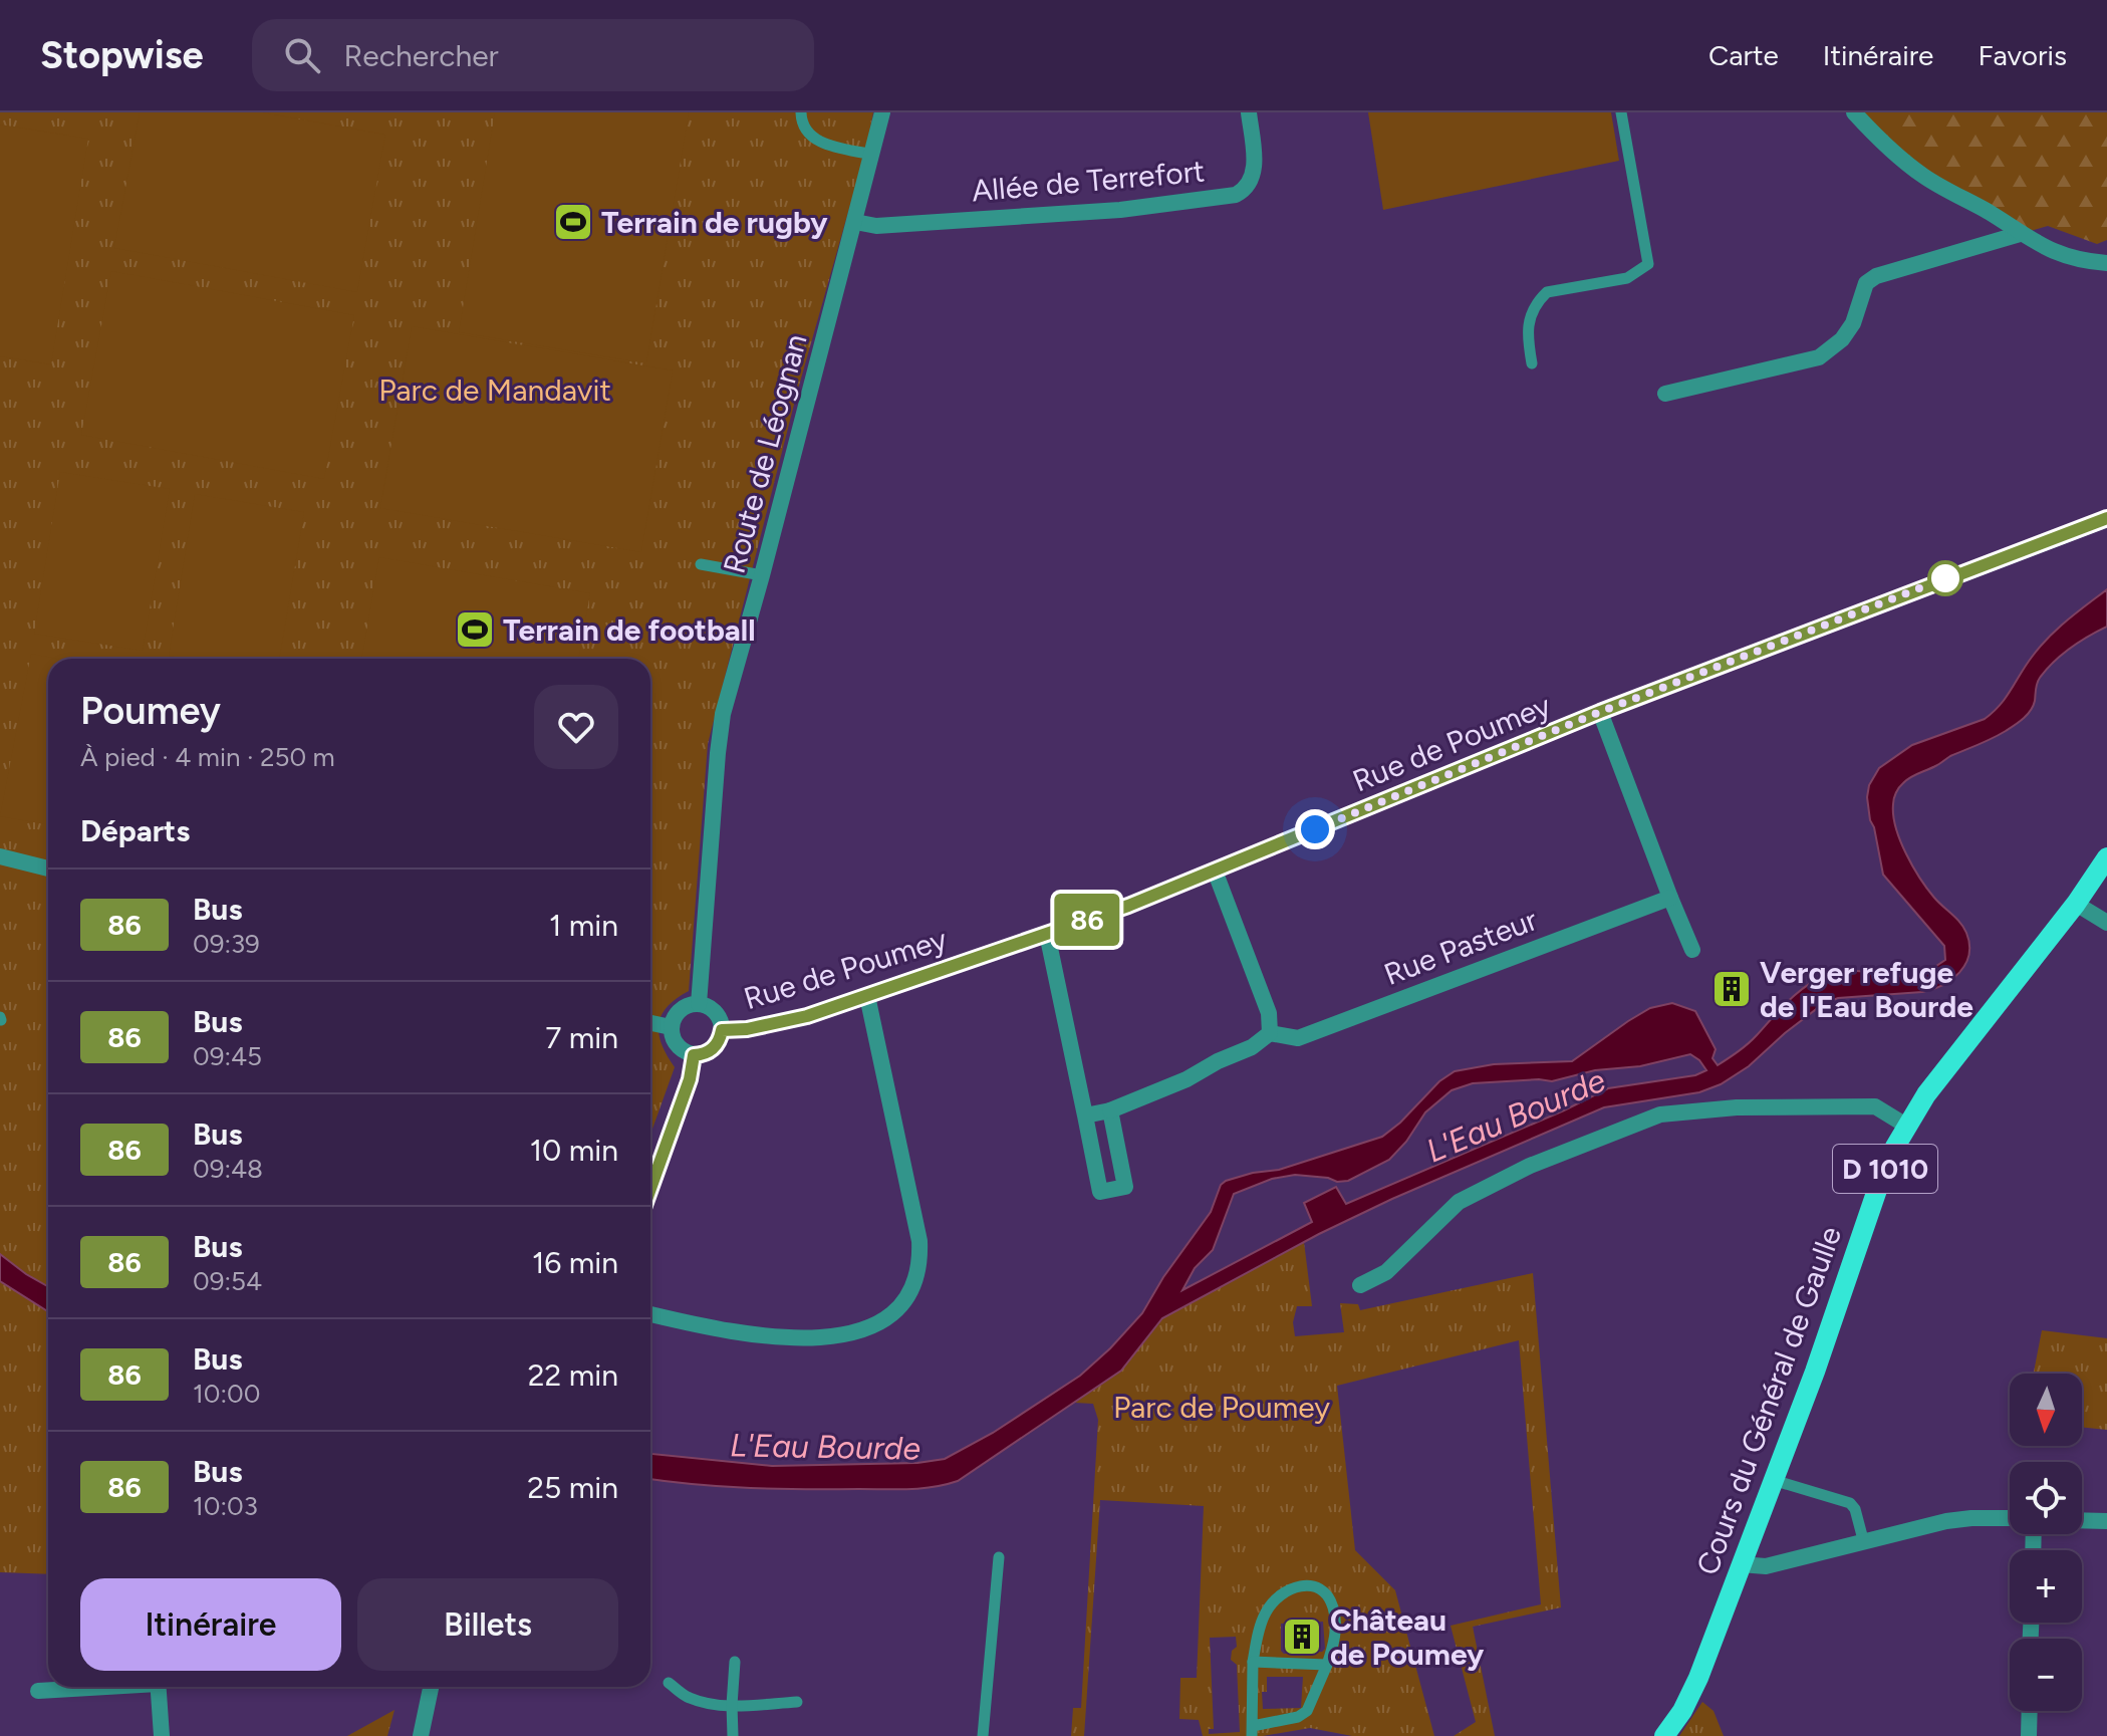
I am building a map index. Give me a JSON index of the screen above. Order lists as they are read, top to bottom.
{
  "streets": {
    "main road": ["D 1010", "Cours du Général de Gaulle"],
    "street": [
      "Allée de Terrefort",
      "Route de Léognan",
      "Rue de Poumey",
      "Rue Pasteur"
    ]
  },
  "crossings": [
    ["Allée de Terrefort", "Route de Léognan"],
    ["Route de Léognan", "Rue de Poumey"]
  ],
  "water": ["L'Eau Bourde"],
  "parks": ["Parc de Mandavit", "Parc de Poumey"],
  "places": {
    "sports": ["Terrain de rugby", "Terrain de football"],
    "building": ["Verger refuge de l'Eau Bourde", "Château de Poumey"]
  },
  "lines": ["bus line 86"],
  "north": "bottom",
  "page": {
    "header": "Stopwise",
    "search": "Rechercher",
    "nav": ["Carte", "Itinéraire", "Favoris"],
    "on_map": "86",
    "heading": [
      ["Poumey", "À pied · 4 min · 250 m"],
      "Départs"
    ],
    "list": [
      {
        "mark": "86",
        "name": "Bus",
        "note": "09:39",
        "value": "1 min"
      },
      {
        "mark": "86",
        "name": "Bus",
        "note": "09:45",
        "value": "7 min"
      },
      {
        "mark": "86",
        "name": "Bus",
        "note": "09:48",
        "value": "10 min"
      },
      {
        "mark": "86",
        "name": "Bus",
        "note": "09:54",
        "value": "16 min"
      },
      {
        "mark": "86",
        "name": "Bus",
        "note": "10:00",
        "value": "22 min"
      },
      {
        "mark": "86",
        "name": "Bus",
        "note": "10:03",
        "value": "25 min"
      }
    ],
    "map_buttons": ["+", "−"],
    "buttons": ["Itinéraire", "Billets"]
  }
}
